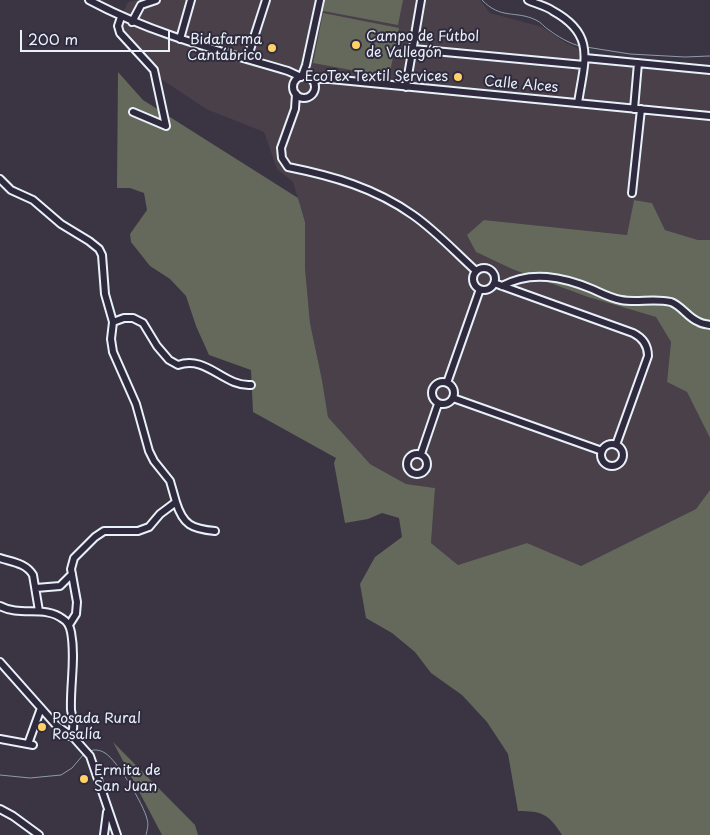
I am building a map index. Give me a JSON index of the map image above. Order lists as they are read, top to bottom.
{
  "streets": {
    "street": ["Calle Alces"]
  },
  "places": [
    "Campo de Fútbol de Vallegón",
    "Bidafarma Cantábrico",
    "EcoTex Textil Services",
    "Posada Rural Rosalía",
    "Ermita de San Juan"
  ],
  "scale_bar": "200 m"
}
